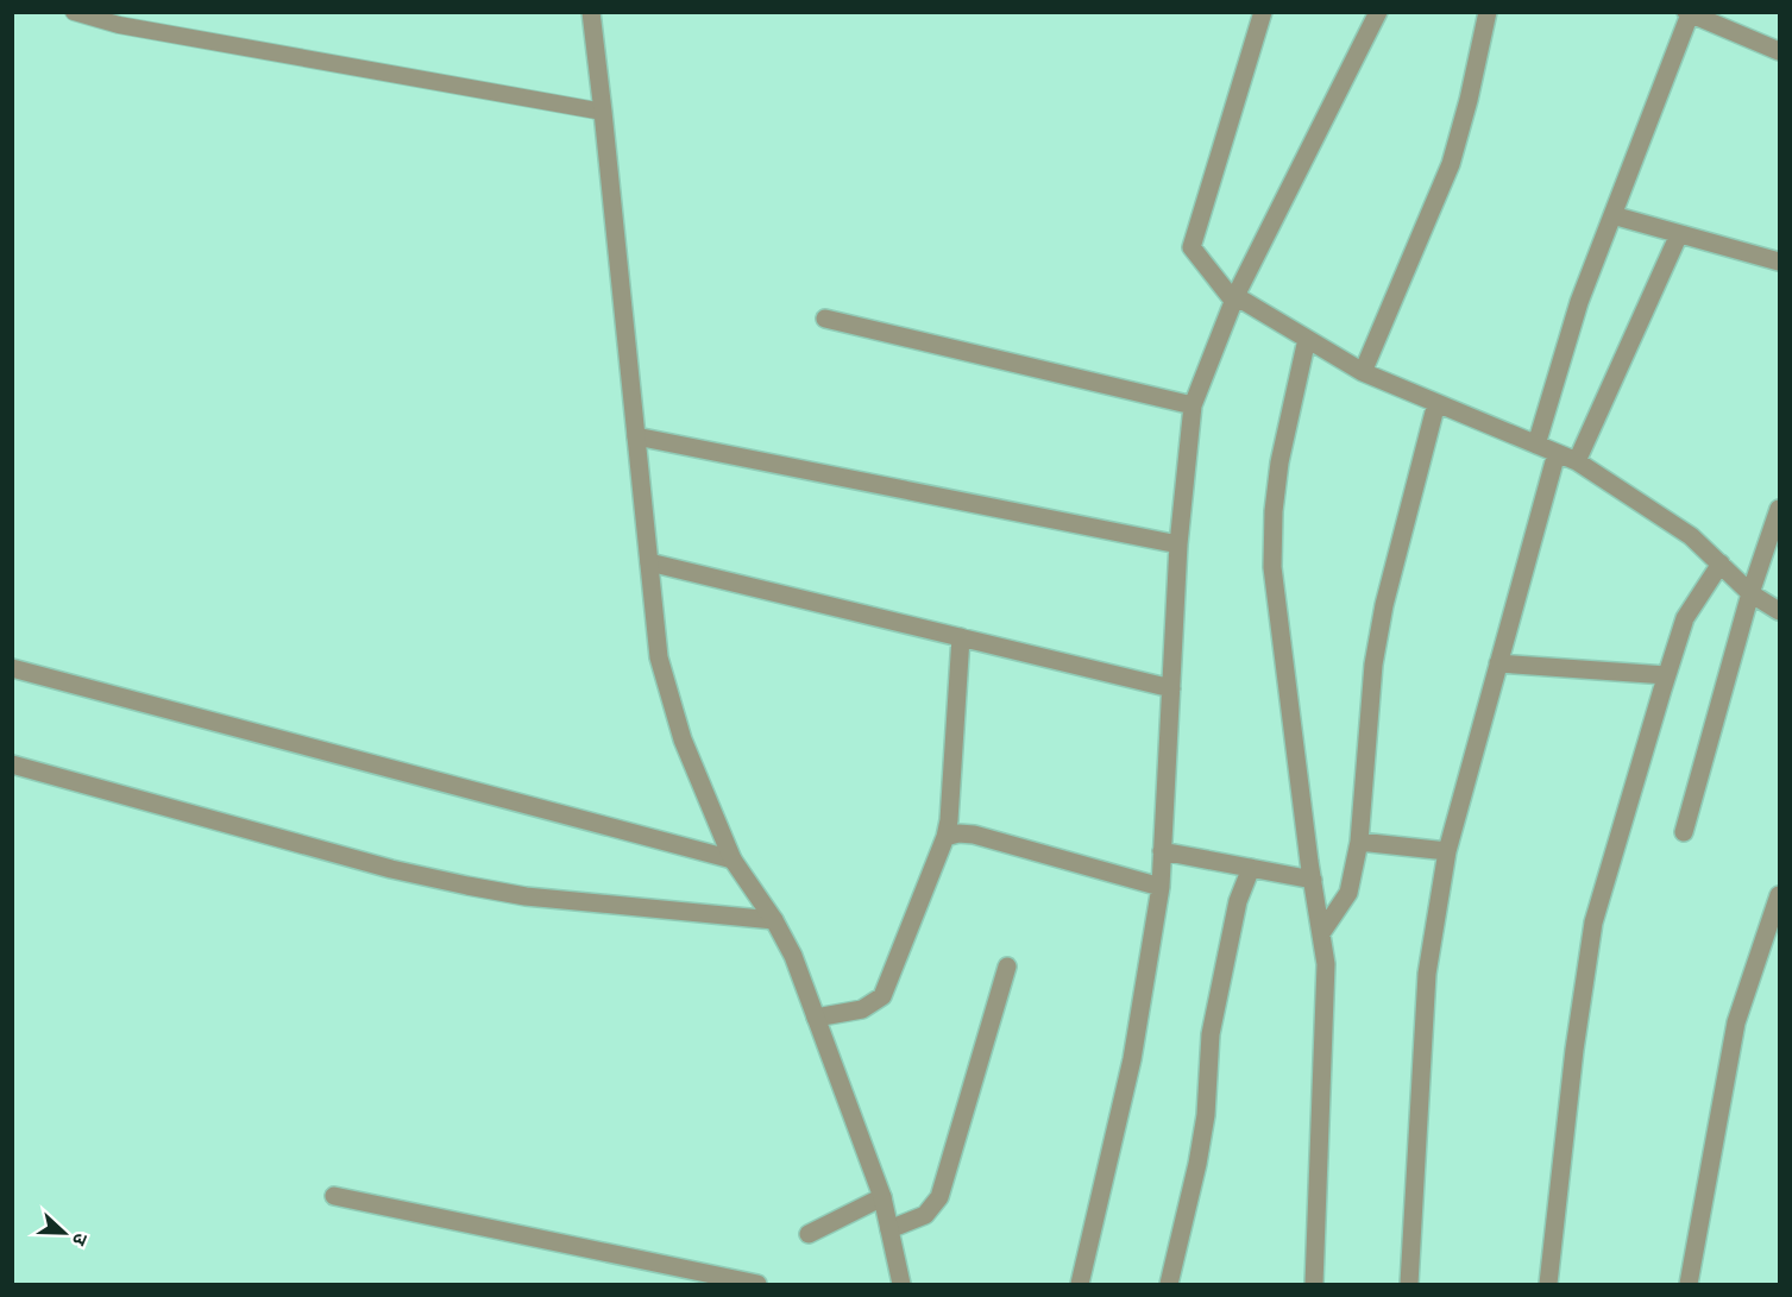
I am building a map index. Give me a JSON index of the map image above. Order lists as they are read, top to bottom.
{
  "north": "right"
}
